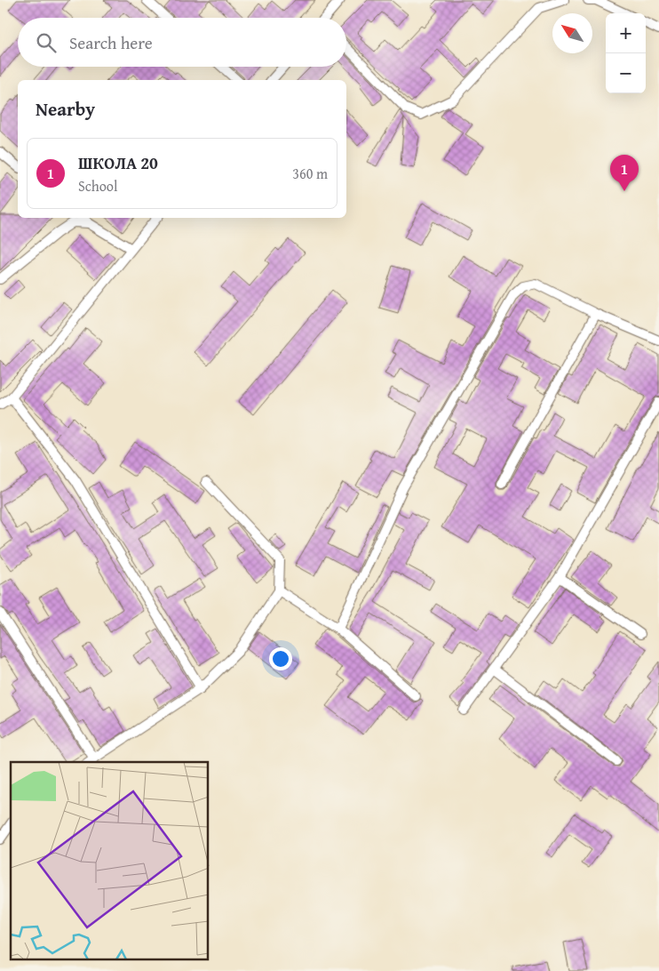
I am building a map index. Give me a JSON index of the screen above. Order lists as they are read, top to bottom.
{
  "north": "top left",
  "page": {
    "map_buttons": ["+", "−"],
    "search": "Search here",
    "heading": "Nearby",
    "list": [
      {
        "mark": "1",
        "name": "ШКОЛА 20",
        "note": "School",
        "value": "360 m"
      }
    ],
    "pins": "1"
  }
}
